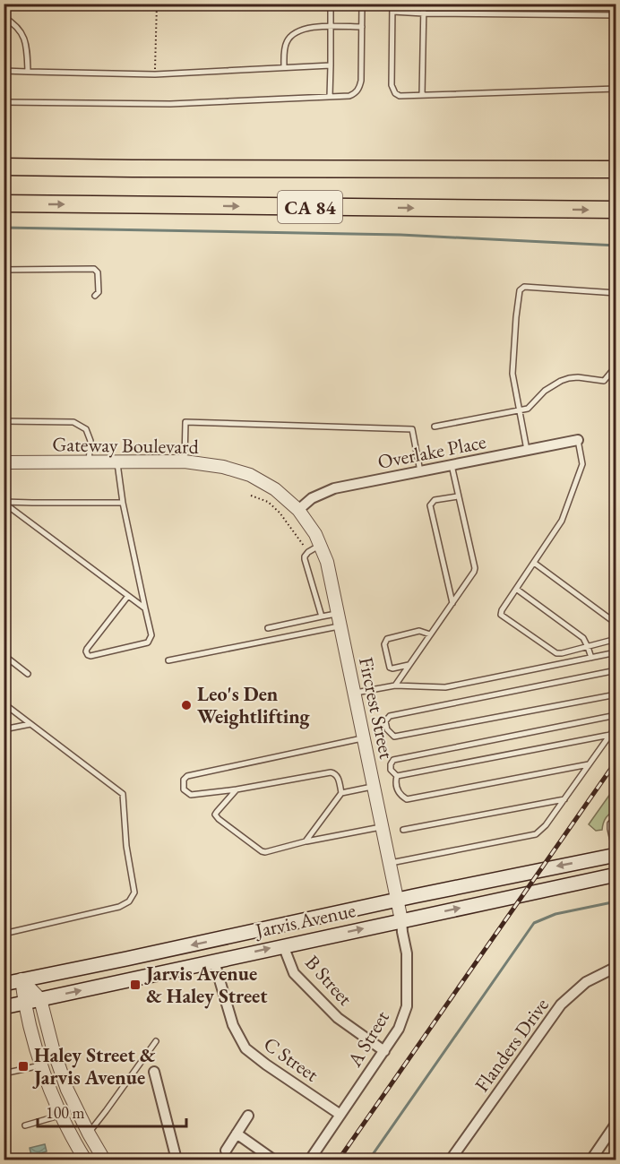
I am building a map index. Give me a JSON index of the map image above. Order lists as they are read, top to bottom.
{
  "streets": {
    "highway": ["CA 84"],
    "main road": ["Jarvis Avenue"],
    "street": [
      "Gateway Boulevard",
      "Overlake Place",
      "Fircrest Street",
      "B Street",
      "A Street",
      "Flanders Drive",
      "C Street"
    ]
  },
  "crossings": [
    ["Gateway Boulevard", "Overlake Place"],
    ["Gateway Boulevard", "Fircrest Street"],
    ["Overlake Place", "Fircrest Street"],
    ["Fircrest Street", "Jarvis Avenue"],
    ["Fircrest Street", "A Street"],
    ["Jarvis Avenue", "B Street"],
    ["Jarvis Avenue", "A Street"],
    ["Jarvis Avenue", "C Street"],
    ["B Street", "A Street"],
    ["A Street", "C Street"]
  ],
  "places": {
    "other": ["Leo's Den Weightlifting"],
    "transit": ["Jarvis Avenue & Haley Street", "Haley Street & Jarvis Avenue"]
  },
  "scale_bar": "100 m"
}
